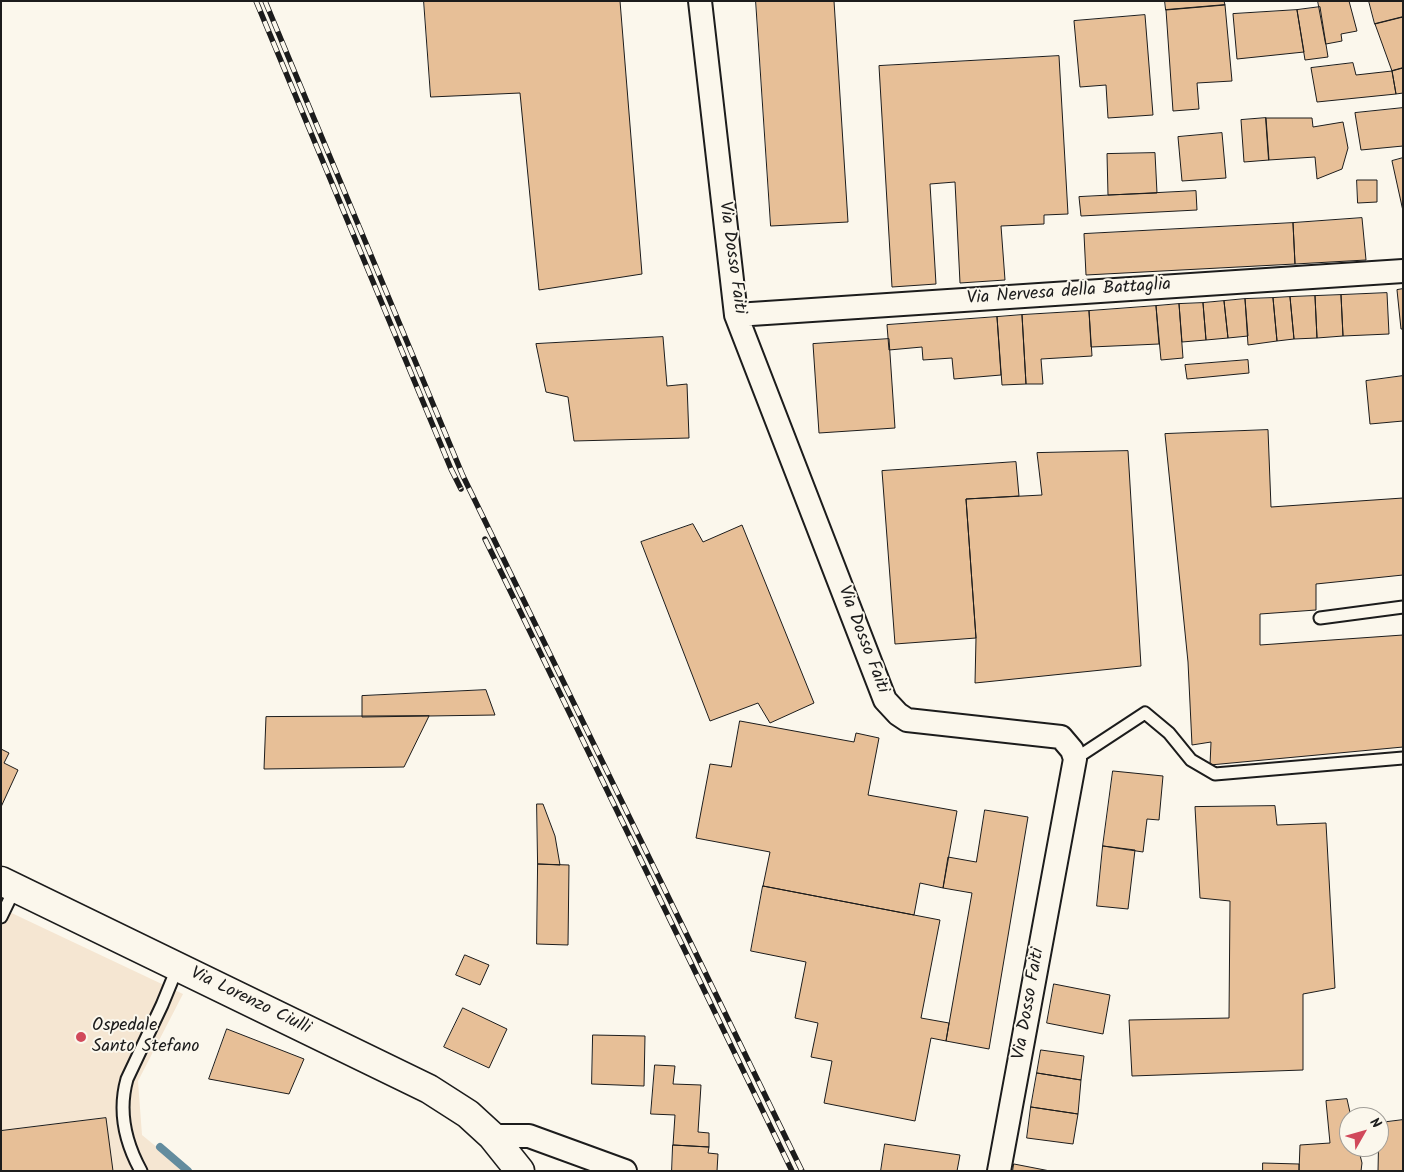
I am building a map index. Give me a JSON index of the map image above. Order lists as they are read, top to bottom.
{
  "streets": {
    "street": ["Via Dosso Faiti", "Via Nervesa della Battaglia", "Via Lorenzo Ciulli"]
  },
  "crossings": [
    ["Via Dosso Faiti", "Via Nervesa della Battaglia"]
  ],
  "places": ["Ospedale Santo Stefano"],
  "north": "top right"
}
